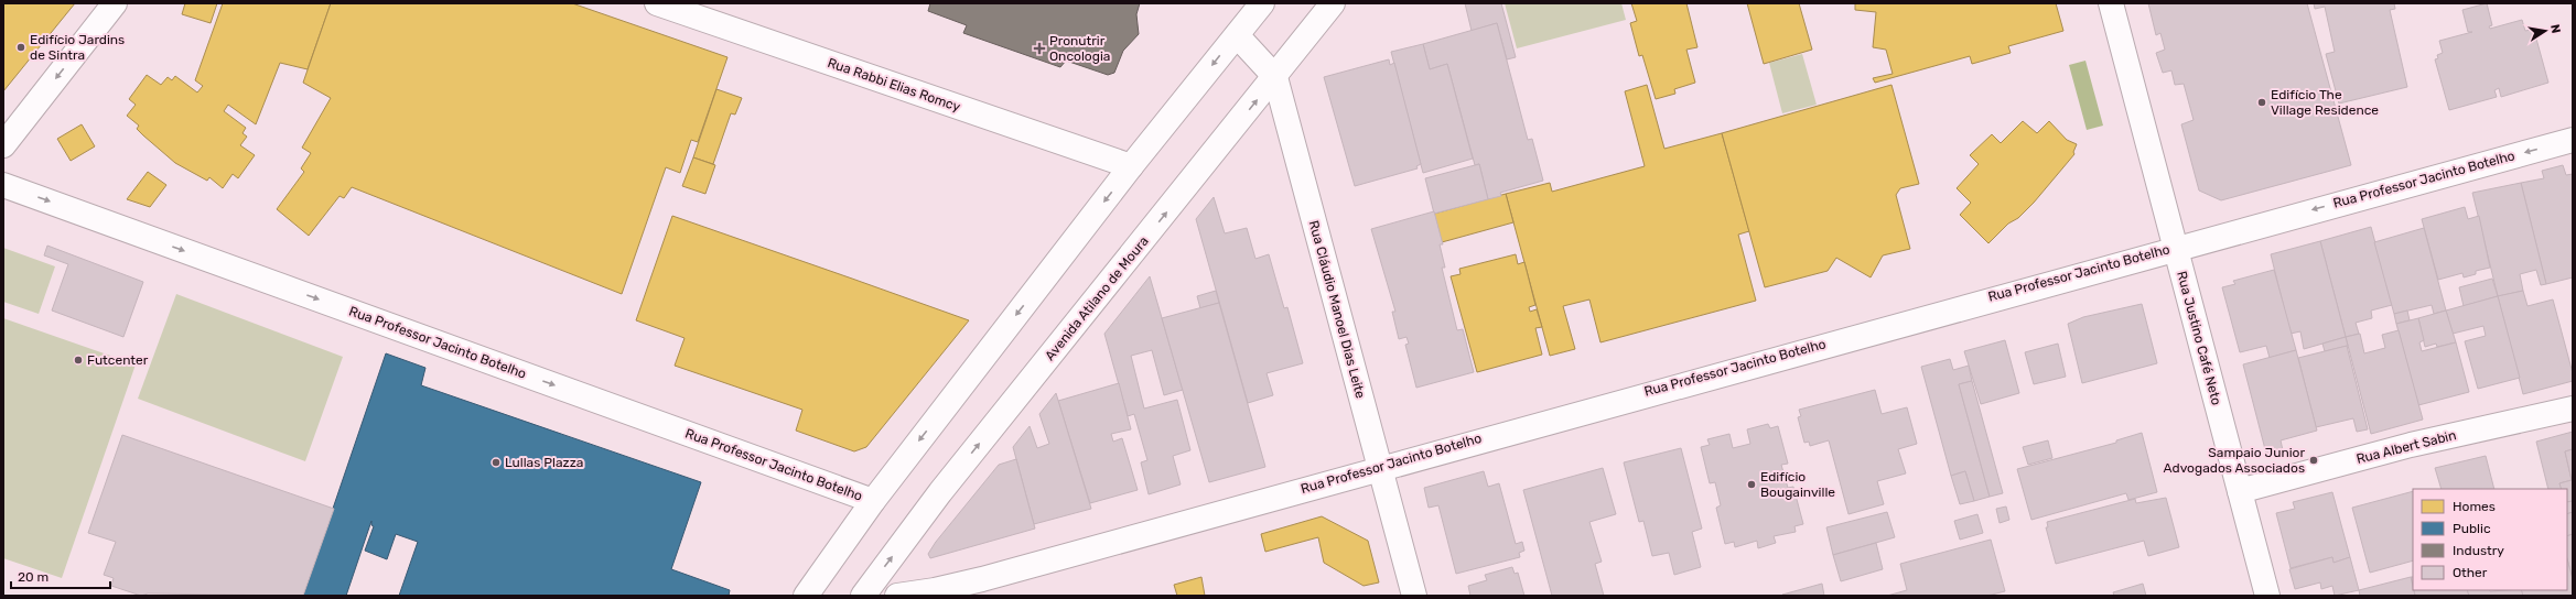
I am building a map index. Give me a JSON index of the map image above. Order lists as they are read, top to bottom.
{
  "streets": {
    "street": [
      "Rua Rabbi Elias Romcy",
      "Rua Professor Jacinto Botelho",
      "Avenida Atilano de Moura",
      "Rua Cláudio Manoel Dias Leite",
      "Rua Justino Café Neto",
      "Rua Albert Sabin"
    ]
  },
  "crossings": [
    ["Rua Professor Jacinto Botelho", "Rua Cláudio Manoel Dias Leite"],
    ["Rua Professor Jacinto Botelho", "Rua Justino Café Neto"],
    ["Avenida Atilano de Moura", "Rua Cláudio Manoel Dias Leite"],
    ["Rua Justino Café Neto", "Rua Albert Sabin"]
  ],
  "places": {
    "other": [
      "Edifício Jardins de Sintra",
      "Edifício The Village Residence",
      "Futcenter",
      "Sampaio Junior Advogados Associados",
      "Lullas Plazza",
      "Edifício Bougainville"
    ],
    "health": ["Pronutrir Oncologia"]
  },
  "legend": [
    "Homes",
    "Public",
    "Industry",
    "Other"
  ],
  "scale_bar": "20 m",
  "north": "right"
}
